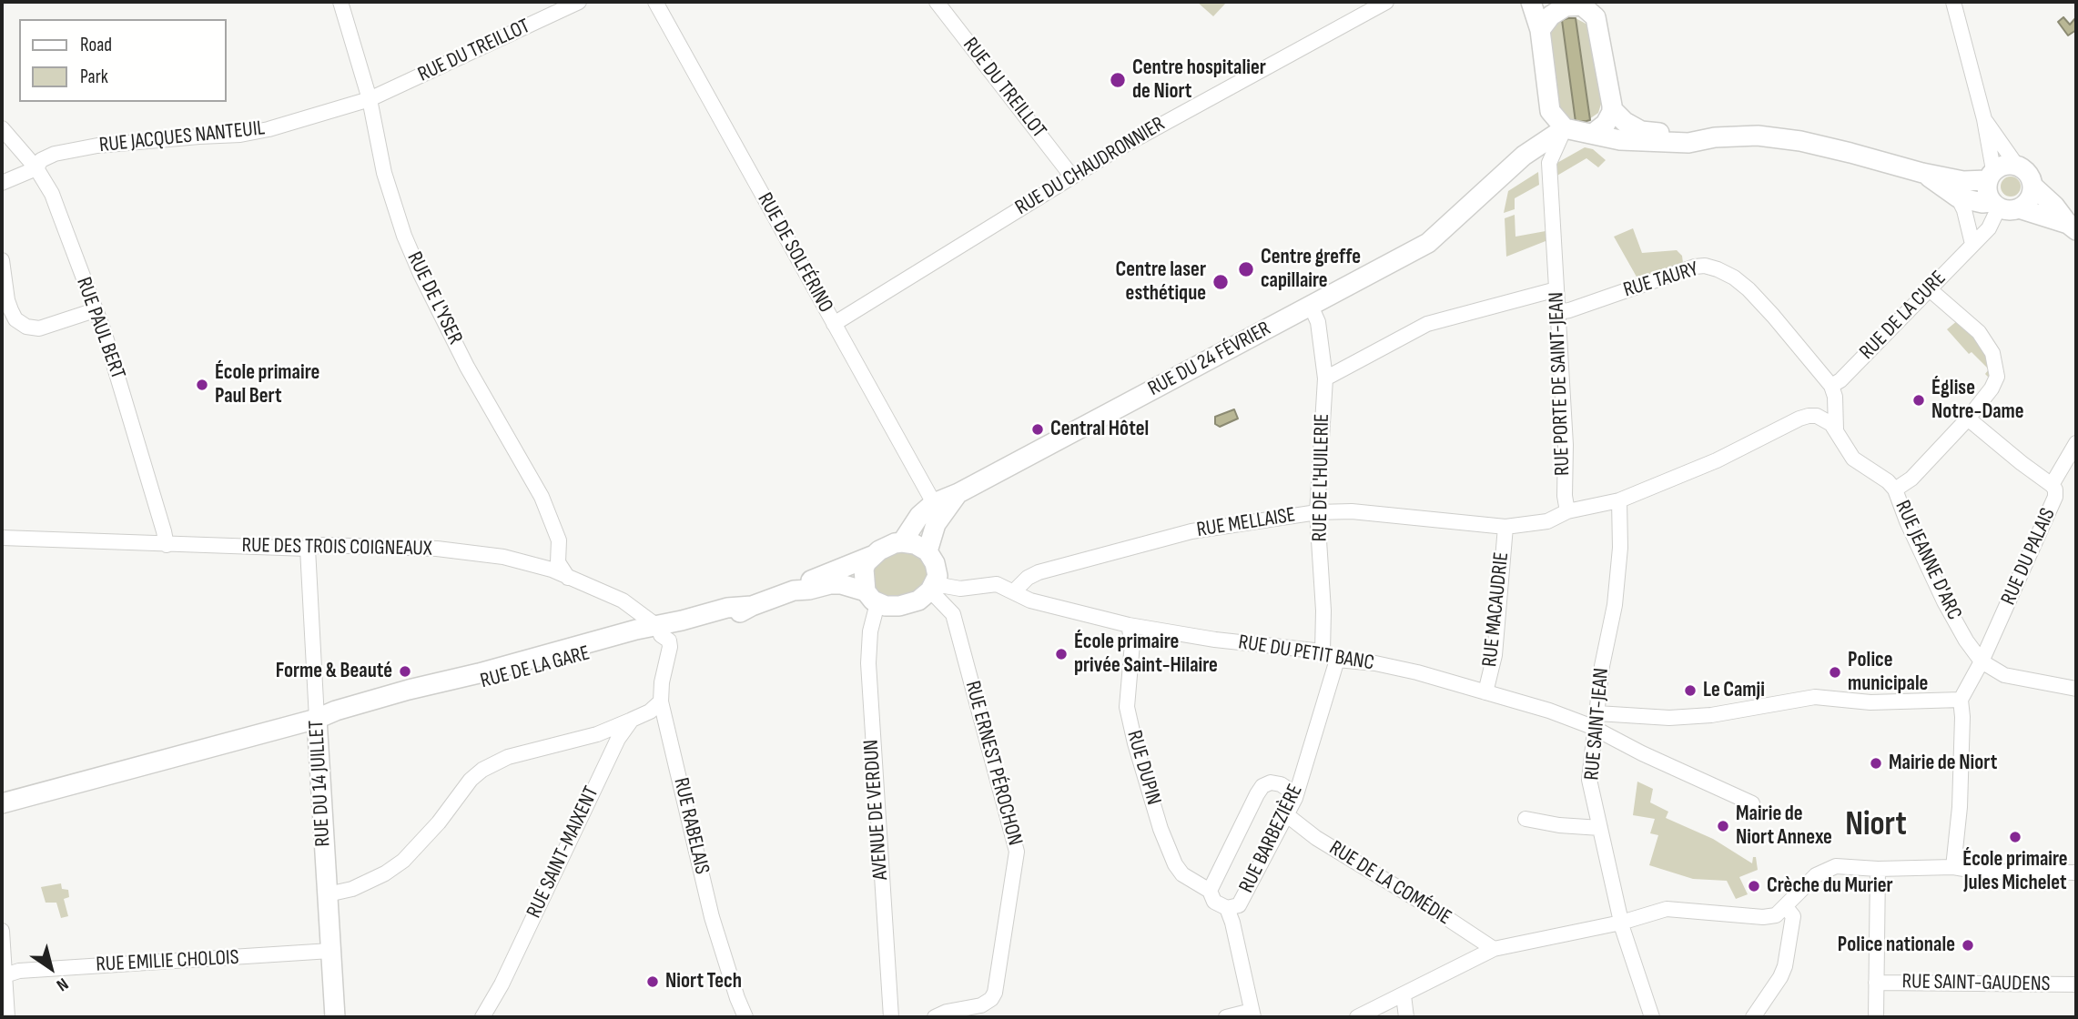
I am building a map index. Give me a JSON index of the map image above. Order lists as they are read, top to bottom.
{
  "streets": {
    "main road": ["RUE DU 24 FÉVRIER", "RUE DE LA GARE", "RUE DU 14 JUILLET"],
    "street": [
      "RUE DU TREILLOT",
      "RUE JACQUES NANTEUIL",
      "RUE DU CHAUDRONNIER",
      "RUE DE SOLFÉRINO",
      "RUE TAURY",
      "RUE DE L'YSER",
      "RUE DE LA CURE",
      "RUE PAUL BERT",
      "RUE PORTE DE SAINT-JEAN",
      "RUE DE L'HUILERIE",
      "RUE MELLAISE",
      "RUE DES TROIS COIGNEAUX",
      "RUE DU PALAIS",
      "RUE JEANNE D'ARC",
      "RUE MACAUDRIE",
      "RUE DU PETIT BANC",
      "RUE SAINT-JEAN",
      "RUE ERNEST PÉROCHON",
      "RUE DUPIN",
      "AVENUE DE VERDUN",
      "RUE RABELAIS",
      "RUE BARBEZIÈRE",
      "RUE SAINT-MAIXENT",
      "RUE DE LA COMÉDIE",
      "RUE EMILIE CHOLOIS",
      "RUE SAINT-GAUDENS"
    ]
  },
  "crossings": [
    ["RUE DU TREILLOT", "RUE JACQUES NANTEUIL"],
    ["RUE DU TREILLOT", "RUE DU CHAUDRONNIER"],
    ["RUE DU TREILLOT", "RUE DE L'YSER"],
    ["RUE JACQUES NANTEUIL", "RUE DE L'YSER"],
    ["RUE JACQUES NANTEUIL", "RUE PAUL BERT"],
    ["RUE DU CHAUDRONNIER", "RUE DE SOLFÉRINO"],
    ["RUE DE SOLFÉRINO", "RUE DU 24 FÉVRIER"],
    ["RUE TAURY", "RUE DE LA CURE"],
    ["RUE TAURY", "RUE PORTE DE SAINT-JEAN"],
    ["RUE DE L'YSER", "RUE DES TROIS COIGNEAUX"],
    ["RUE PAUL BERT", "RUE DES TROIS COIGNEAUX"],
    ["RUE DU 24 FÉVRIER", "RUE DE L'HUILERIE"],
    ["RUE DU 24 FÉVRIER", "RUE DE LA GARE"],
    ["RUE DU 24 FÉVRIER", "RUE ERNEST PÉROCHON"],
    ["RUE DU 24 FÉVRIER", "AVENUE DE VERDUN"],
    ["RUE PORTE DE SAINT-JEAN", "RUE MELLAISE"],
    ["RUE DE L'HUILERIE", "RUE MELLAISE"],
    ["RUE DE L'HUILERIE", "RUE DU PETIT BANC"],
    ["RUE MELLAISE", "RUE JEANNE D'ARC"],
    ["RUE MELLAISE", "RUE MACAUDRIE"],
    ["RUE MELLAISE", "RUE DU PETIT BANC"],
    ["RUE MELLAISE", "RUE SAINT-JEAN"],
    ["RUE DES TROIS COIGNEAUX", "RUE DE LA GARE"],
    ["RUE DES TROIS COIGNEAUX", "RUE DU 14 JUILLET"],
    ["RUE DES TROIS COIGNEAUX", "RUE RABELAIS"],
    ["RUE DU PALAIS", "RUE JEANNE D'ARC"],
    ["RUE MACAUDRIE", "RUE DU PETIT BANC"],
    ["RUE DU PETIT BANC", "RUE SAINT-JEAN"],
    ["RUE DU PETIT BANC", "RUE DUPIN"],
    ["RUE DU PETIT BANC", "RUE BARBEZIÈRE"],
    ["RUE DE LA GARE", "RUE ERNEST PÉROCHON"],
    ["RUE DE LA GARE", "RUE DU 14 JUILLET"],
    ["RUE DE LA GARE", "AVENUE DE VERDUN"],
    ["RUE DE LA GARE", "RUE RABELAIS"],
    ["RUE ERNEST PÉROCHON", "AVENUE DE VERDUN"],
    ["RUE DUPIN", "RUE BARBEZIÈRE"],
    ["RUE DU 14 JUILLET", "RUE EMILIE CHOLOIS"],
    ["RUE RABELAIS", "RUE SAINT-MAIXENT"],
    ["RUE BARBEZIÈRE", "RUE DE LA COMÉDIE"]
  ],
  "districts": ["Niort"],
  "places": [
    "Centre hospitalier de Niort",
    "Centre greffe capillaire",
    "Centre laser esthétique",
    "École primaire Paul Bert",
    "Église Notre-Dame",
    "Central Hôtel",
    "École primaire privée Saint-Hilaire",
    "Forme & Beauté",
    "Police municipale",
    "Le Camji",
    "Mairie de Niort",
    "Mairie de Niort Annexe",
    "École primaire Jules Michelet",
    "Crèche du Murier",
    "Police nationale",
    "Niort Tech"
  ],
  "legend": ["Road", "Park"],
  "north": "bottom right"
}
